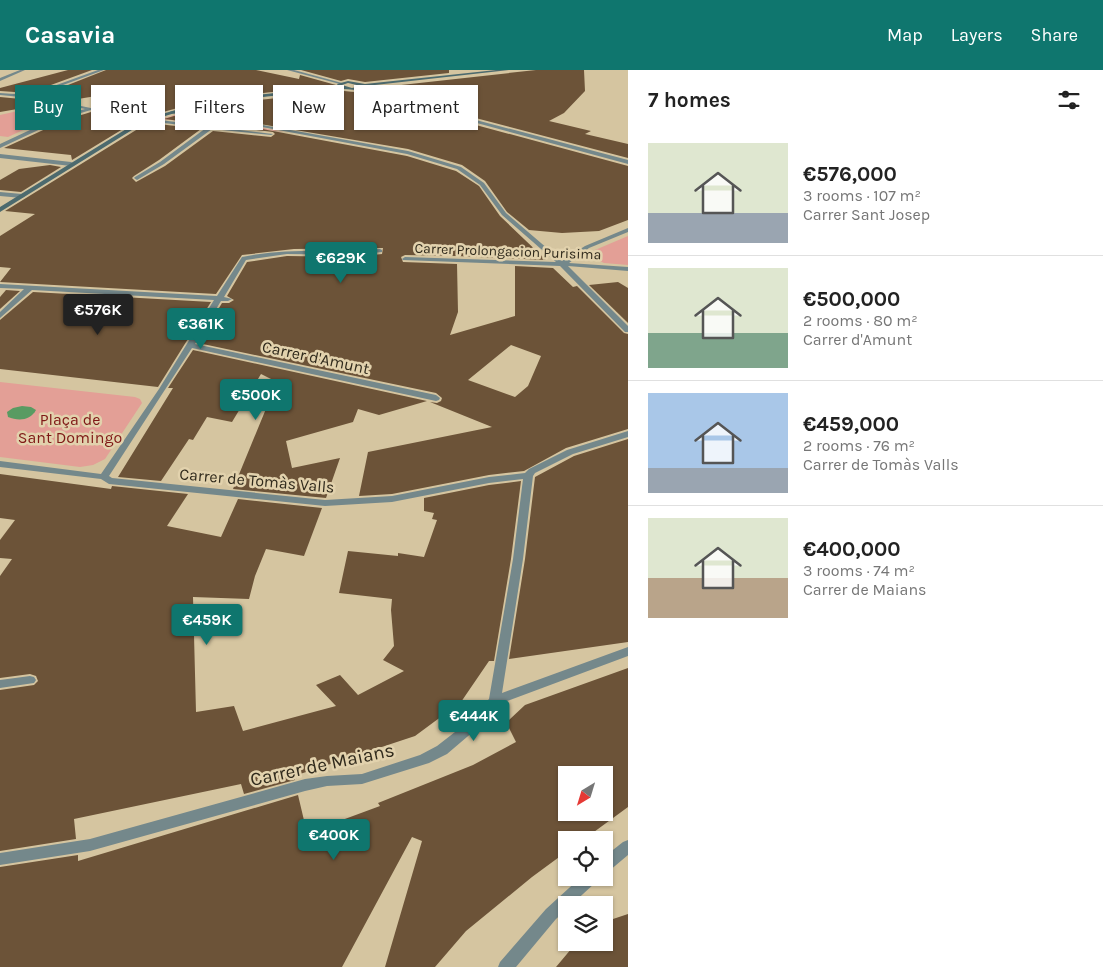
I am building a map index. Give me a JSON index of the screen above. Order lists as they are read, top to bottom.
{
  "streets": {
    "street": [
      "Carrer Prolongacion Purisima",
      "Carrer d'Amunt",
      "Carrer de Tomàs Valls",
      "Carrer de Maians"
    ]
  },
  "parks": ["Plaça de Sant Domingo"],
  "north": "bottom left",
  "page": {
    "header": "Casavia",
    "nav": ["Map", "Layers", "Share"],
    "heading": "7 homes",
    "chip": [
      "Buy",
      "Rent",
      "Filters",
      "New",
      "Apartment"
    ],
    "list": [
      {
        "name": "€576,000",
        "note": "3 rooms · 107 m² · Carrer Sant Josep"
      },
      {
        "name": "€500,000",
        "note": "2 rooms · 80 m² · Carrer d'Amunt"
      },
      {
        "name": "€459,000",
        "note": "2 rooms · 76 m² · Carrer de Tomàs Valls"
      },
      {
        "name": "€400,000",
        "note": "3 rooms · 74 m² · Carrer de Maians"
      }
    ],
    "price": [
      "€629K",
      "€576K",
      "€361K",
      "€500K",
      "€459K",
      "€444K",
      "€400K"
    ]
  }
}
